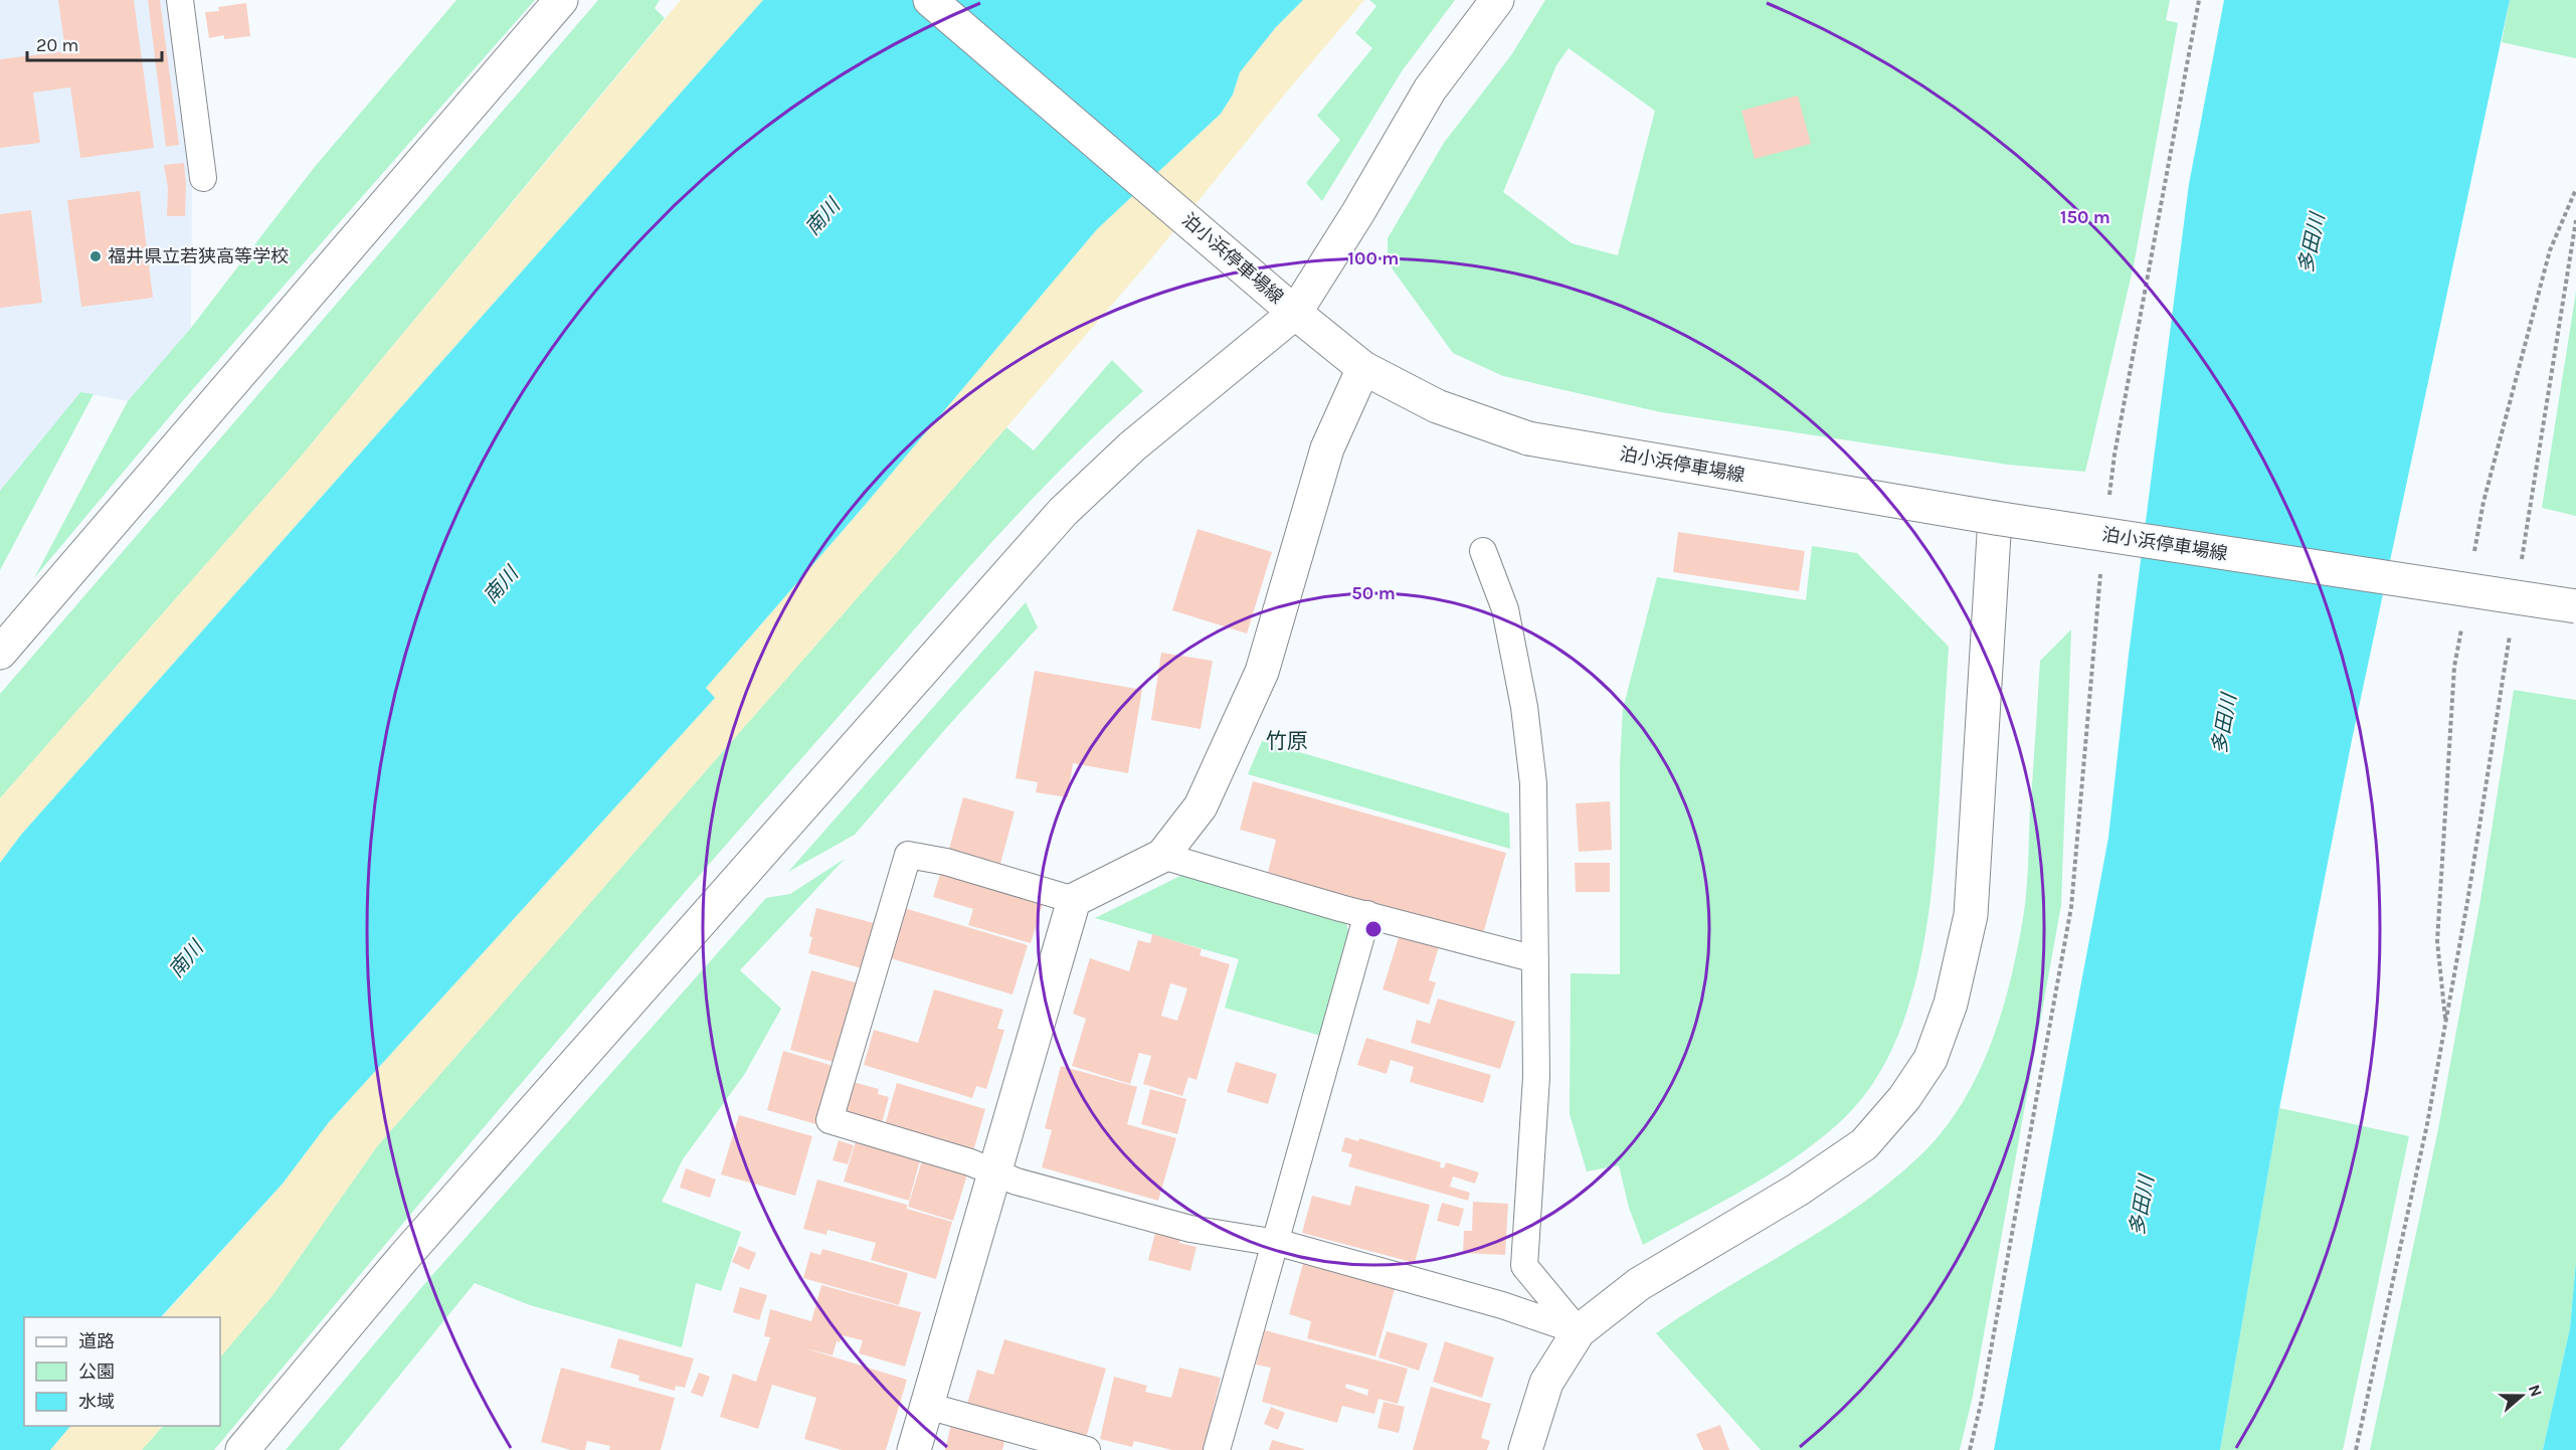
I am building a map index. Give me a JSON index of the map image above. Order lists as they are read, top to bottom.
{
  "streets": {
    "street": ["泊小浜停車場線"]
  },
  "districts": ["竹原"],
  "water": ["南川", "多田川"],
  "places": ["福井県立若狭高等学校"],
  "legend": ["道路", "公園", "水域"],
  "scale_bar": "20 m",
  "north": "right",
  "rings": ["150 m", "100 m", "50 m"]
}
